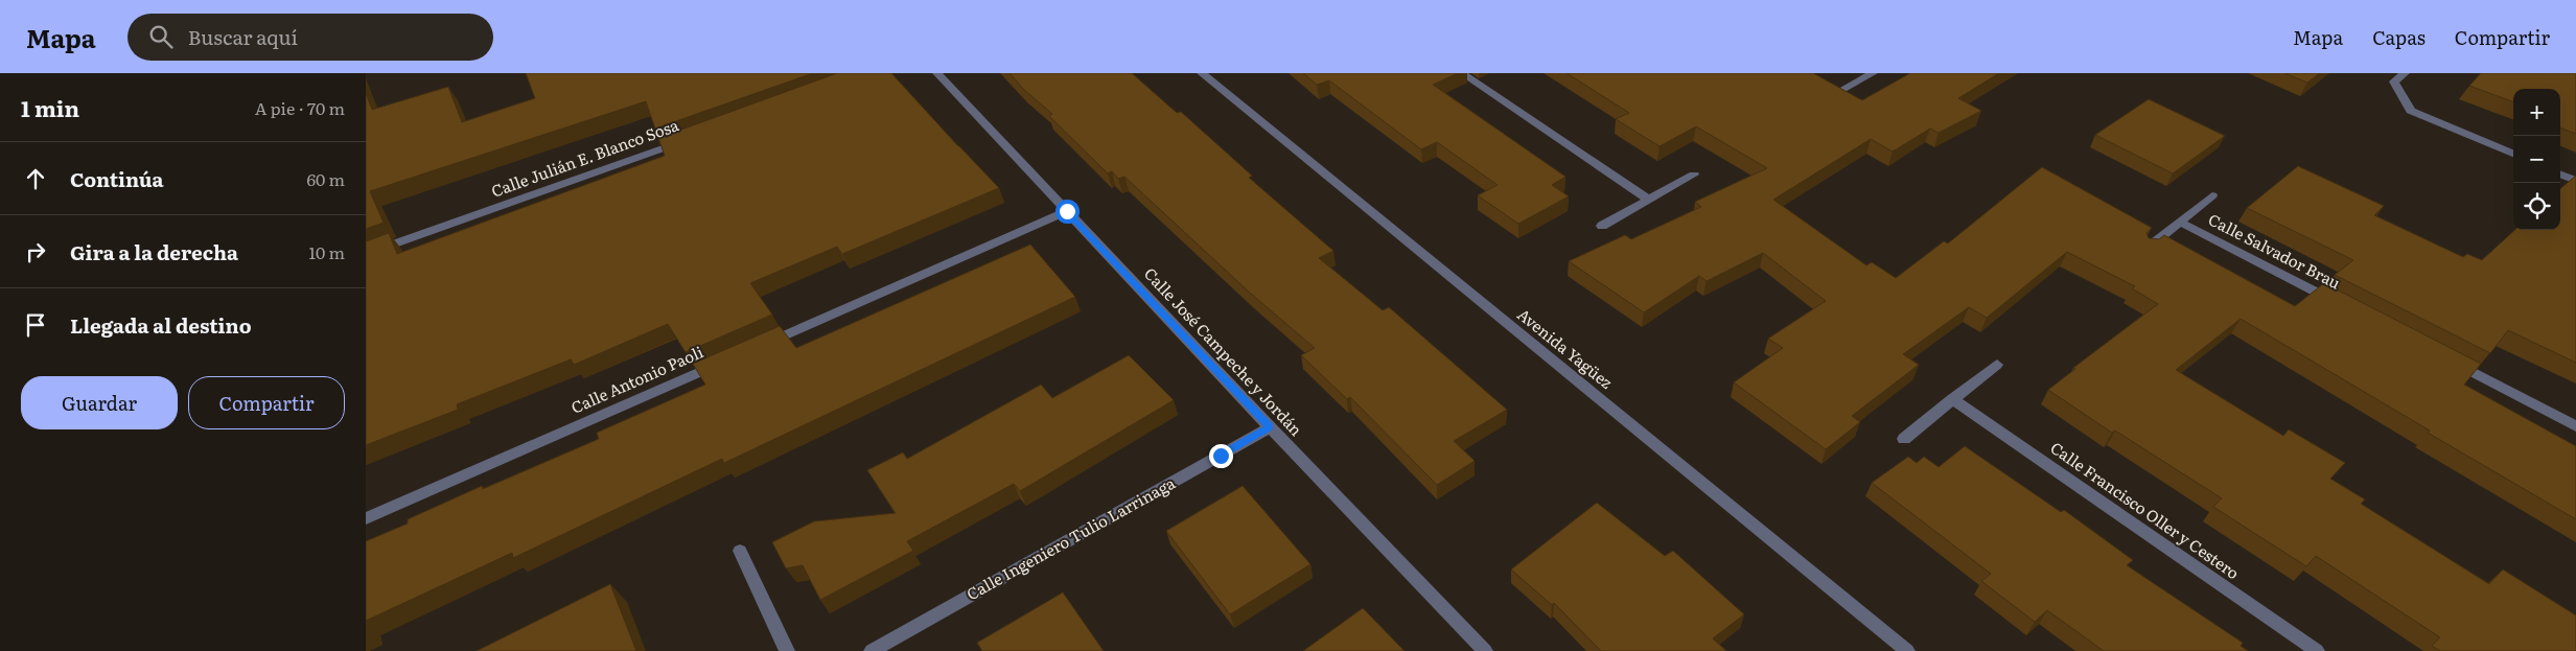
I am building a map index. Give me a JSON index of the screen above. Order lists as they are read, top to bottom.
{
  "streets": {
    "street": [
      "Calle Julián E. Blanco Sosa",
      "Calle Salvador Brau",
      "Avenida Yagüez",
      "Calle José Campeche y Jordán",
      "Calle Antonio Paoli",
      "Calle Francisco Oller y Cestero",
      "Calle Ingeniero Tulio Larrinaga"
    ]
  },
  "crossings": [
    ["Calle José Campeche y Jordán", "Calle Ingeniero Tulio Larrinaga"]
  ],
  "page": {
    "header": "Mapa",
    "search": "Buscar aquí",
    "nav": ["Mapa", "Capas", "Compartir"],
    "heading": ["1 min", "A pie · 70 m"],
    "map_buttons": ["+", "−"],
    "list": [
      ["Continúa", "60 m"],
      ["Gira a la derecha", "10 m"],
      "Llegada al destino"
    ],
    "buttons": ["Guardar", "Compartir"]
  }
}
